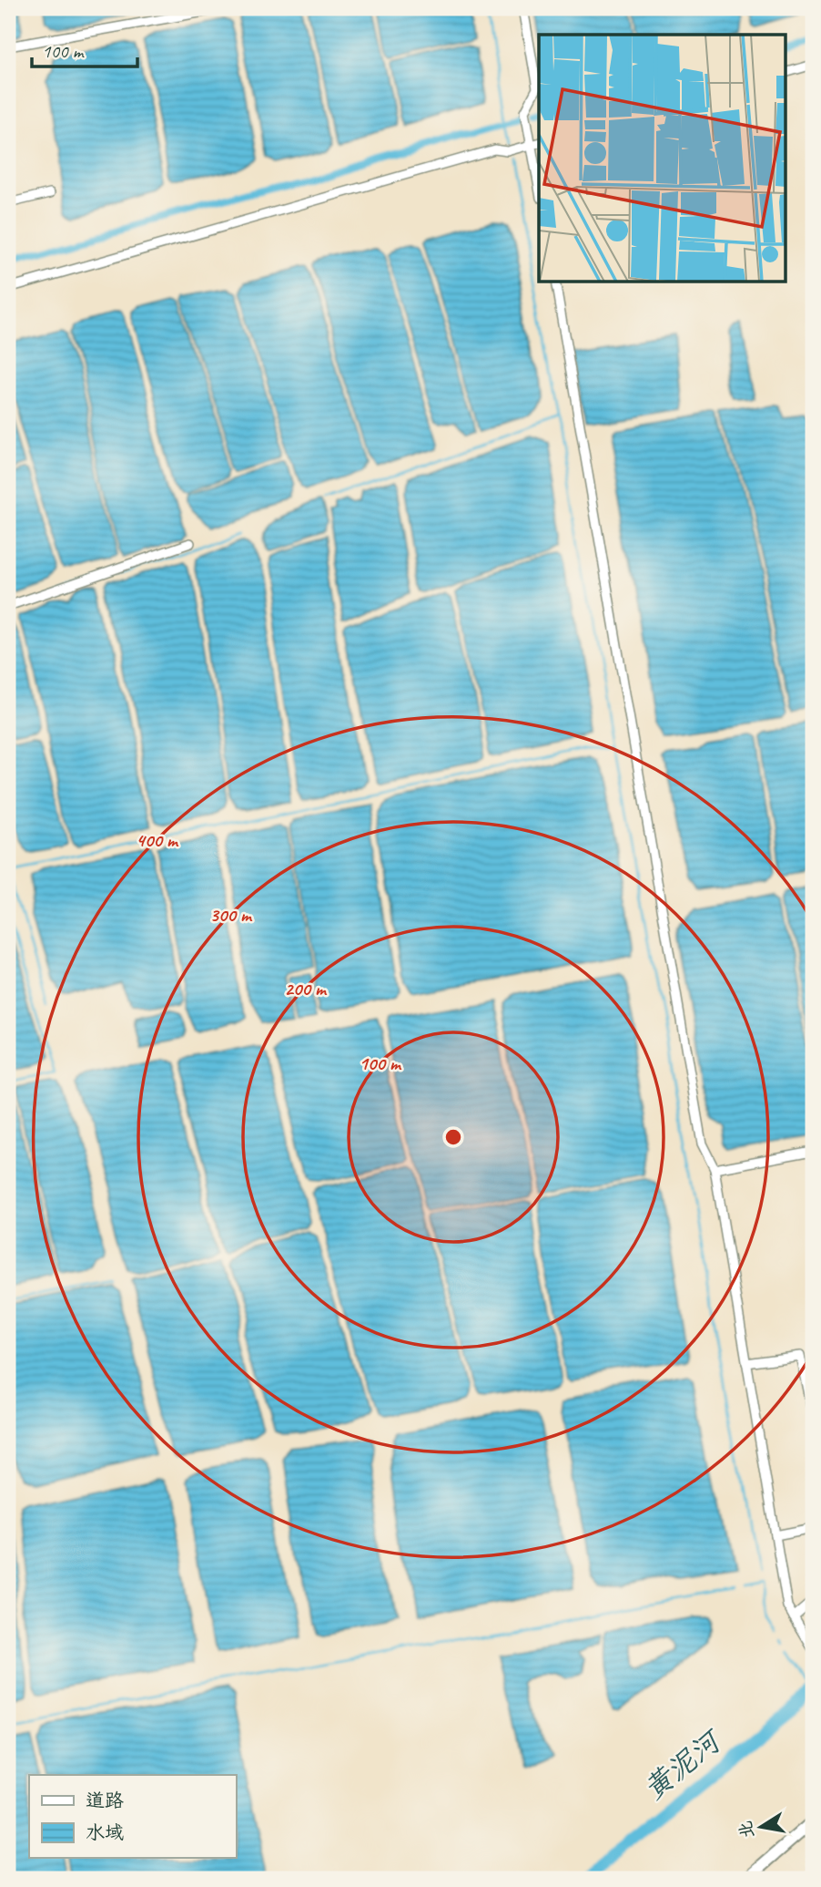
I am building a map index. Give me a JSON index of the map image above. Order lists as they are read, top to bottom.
{
  "water": ["黄泥河"],
  "legend": ["道路", "水域"],
  "scale_bar": "100 m",
  "north": "left",
  "rings": [
    "400 m",
    "300 m",
    "200 m",
    "100 m"
  ]
}
